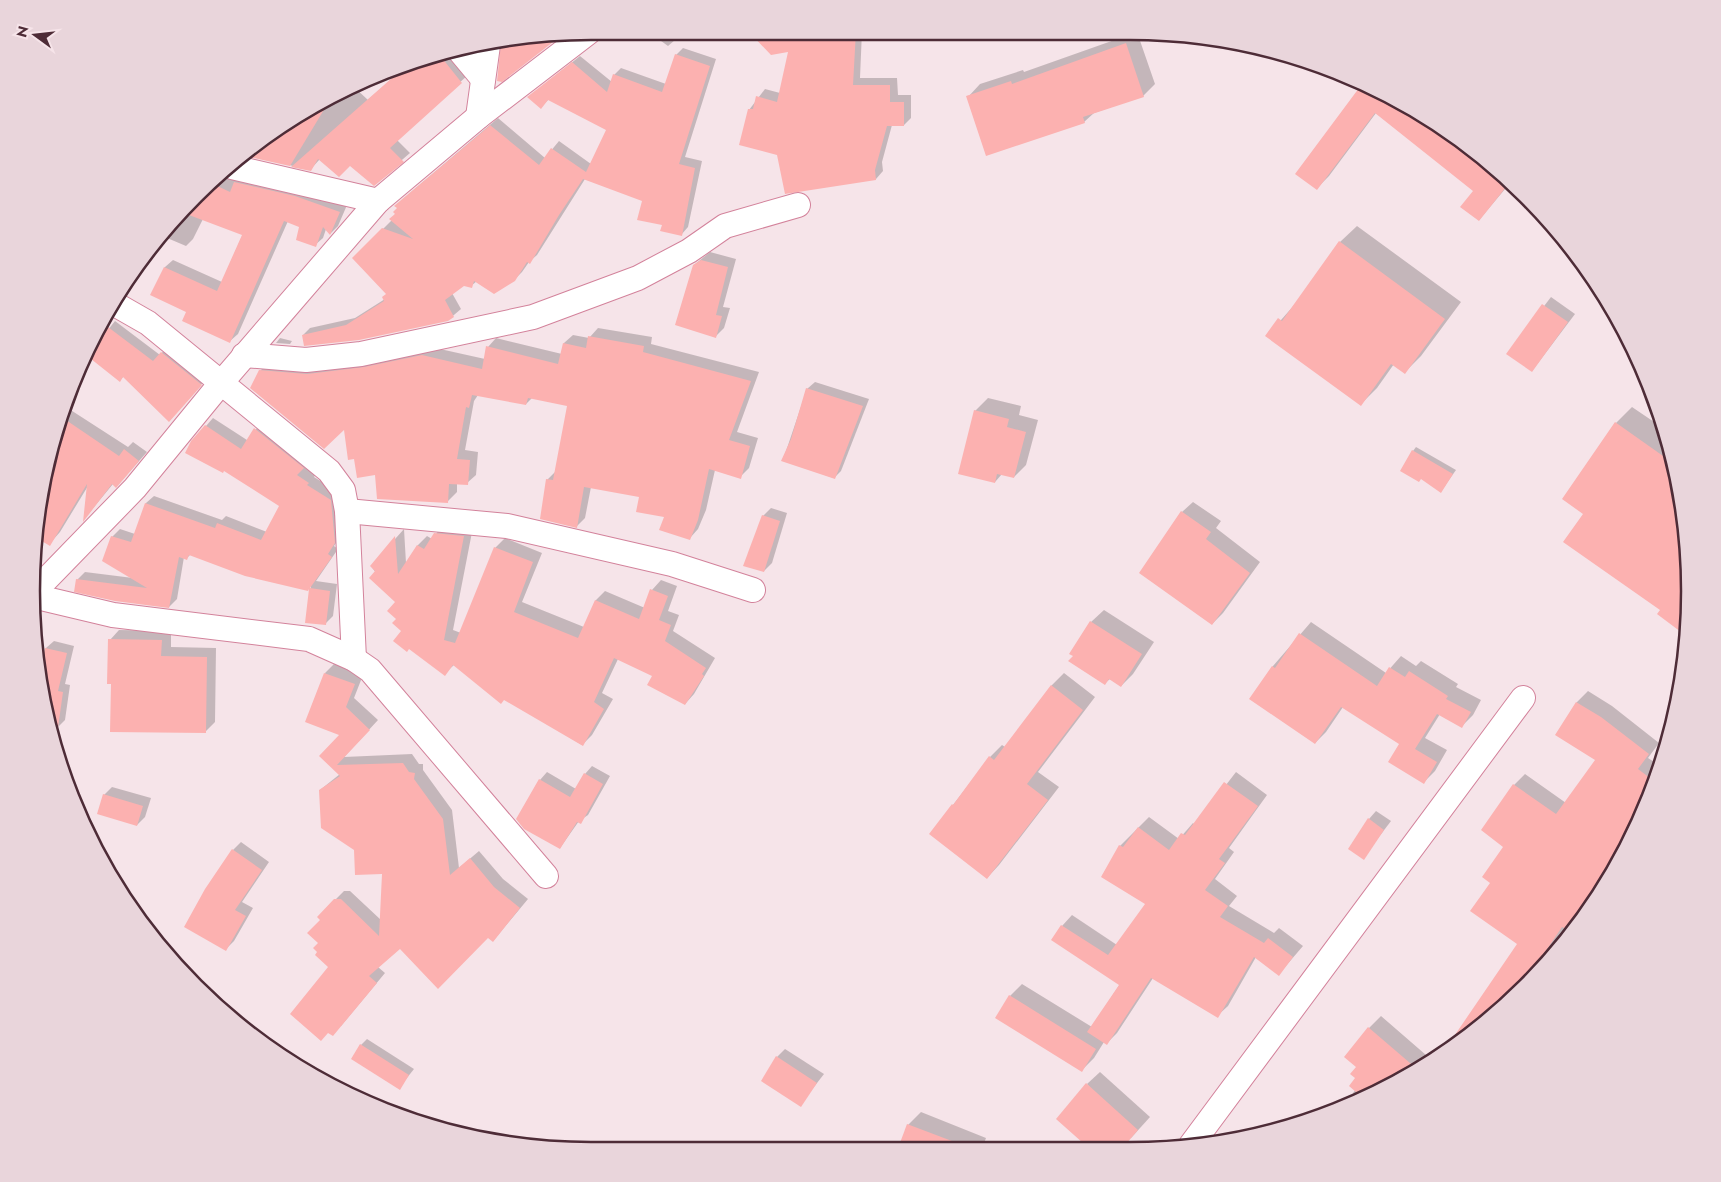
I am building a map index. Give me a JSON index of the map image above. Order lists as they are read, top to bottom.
{
  "north": "left"
}
